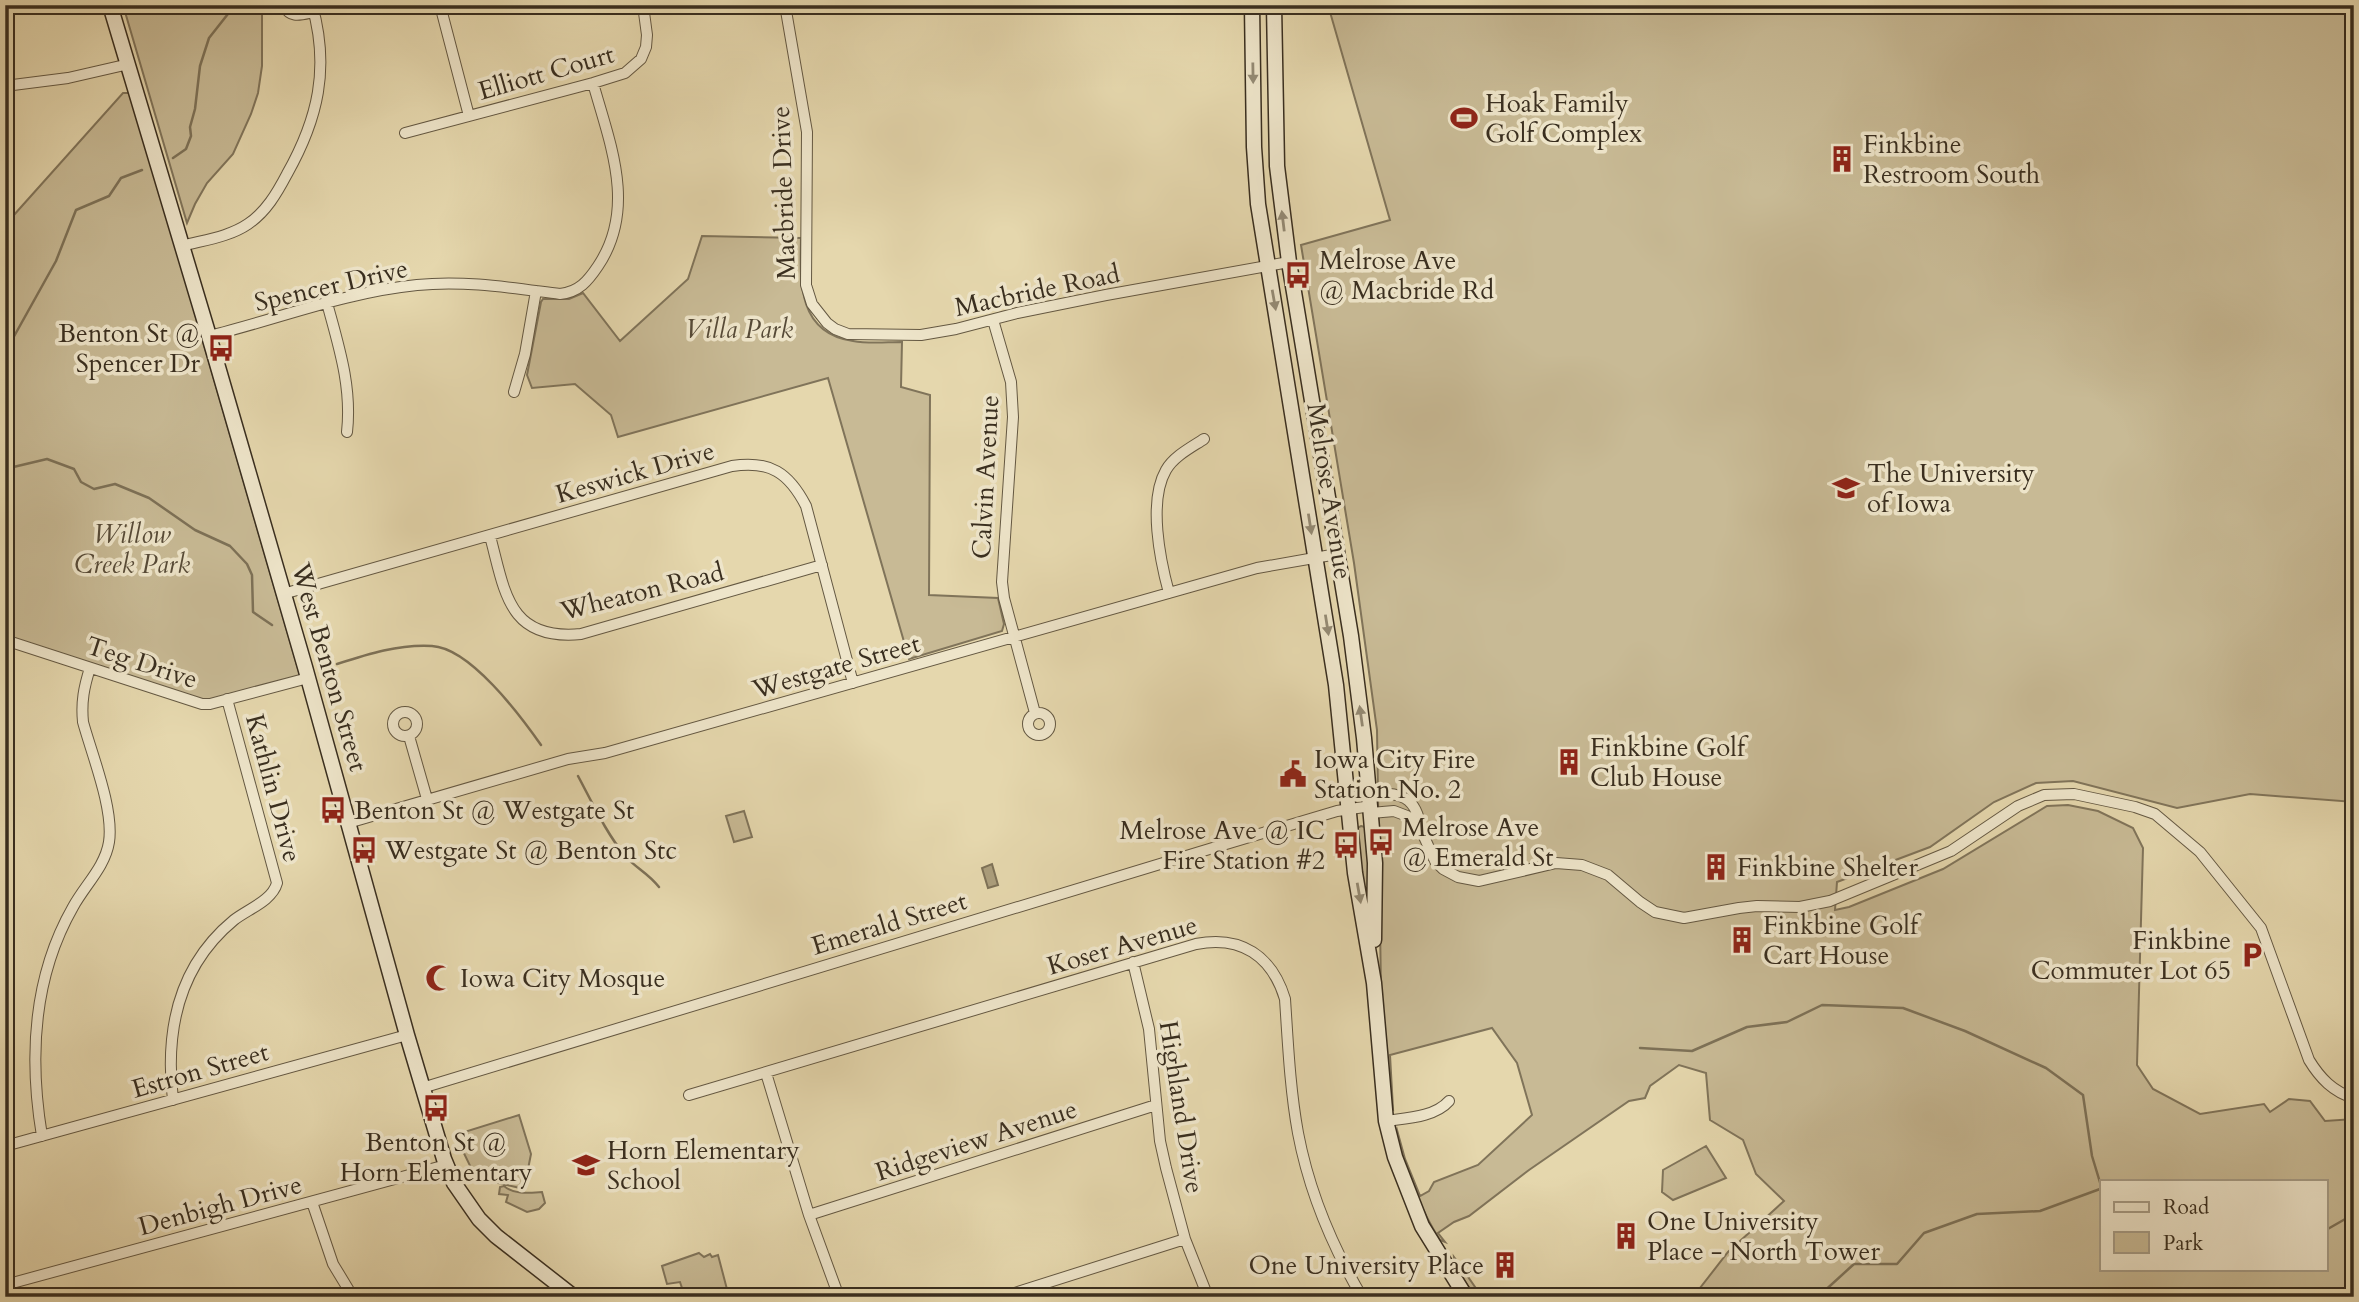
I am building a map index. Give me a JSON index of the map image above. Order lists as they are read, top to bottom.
{
  "streets": {
    "main road": ["Melrose Avenue", "West Benton Street"],
    "street": [
      "Elliott Court",
      "Macbride Drive",
      "Spencer Drive",
      "Macbride Road",
      "Keswick Drive",
      "Calvin Avenue",
      "Wheaton Road",
      "Teg Drive",
      "Westgate Street",
      "Kathlin Drive",
      "Emerald Street",
      "Koser Avenue",
      "Estron Street",
      "Highland Drive",
      "Ridgeview Avenue",
      "Denbigh Drive"
    ]
  },
  "crossings": [
    ["Elliott Court", "Spencer Drive"],
    ["Macbride Drive", "Macbride Road"],
    ["Spencer Drive", "West Benton Street"],
    ["Macbride Road", "Calvin Avenue"],
    ["Macbride Road", "Melrose Avenue"],
    ["Keswick Drive", "Wheaton Road"],
    ["Keswick Drive", "Westgate Street"],
    ["Keswick Drive", "West Benton Street"],
    ["Calvin Avenue", "Westgate Street"],
    ["Melrose Avenue", "Westgate Street"],
    ["Melrose Avenue", "Emerald Street"],
    ["Teg Drive", "West Benton Street"],
    ["Teg Drive", "Kathlin Drive"],
    ["Westgate Street", "West Benton Street"],
    ["West Benton Street", "Emerald Street"],
    ["West Benton Street", "Estron Street"],
    ["West Benton Street", "Denbigh Drive"],
    ["Kathlin Drive", "Estron Street"],
    ["Koser Avenue", "Highland Drive"],
    ["Highland Drive", "Ridgeview Avenue"]
  ],
  "parks": ["Villa Park", "Willow Creek Park"],
  "places": {
    "sports": ["Hoak Family Golf Complex"],
    "building": [
      "Finkbine Restroom South",
      "Finkbine Golf Club House",
      "Finkbine Shelter",
      "Finkbine Golf Cart House",
      "One University Place - North Tower",
      "One University Place"
    ],
    "bus stop": [
      "Melrose Ave @ Macbride Rd",
      "Benton St @ Spencer Dr",
      "Benton St @ Westgate St",
      "Melrose Ave @ Emerald St",
      "Melrose Ave @ IC Fire Station #2",
      "Westgate St @ Benton Stc",
      "Benton St @ Horn Elementary"
    ],
    "school or university": ["The University of Iowa", "Horn Elementary School"],
    "public building": ["Iowa City Fire Station No. 2"],
    "parking": ["Finkbine Commuter Lot 65"],
    "mosque": ["Iowa City Mosque"]
  },
  "legend": ["Road", "Park"]
}
